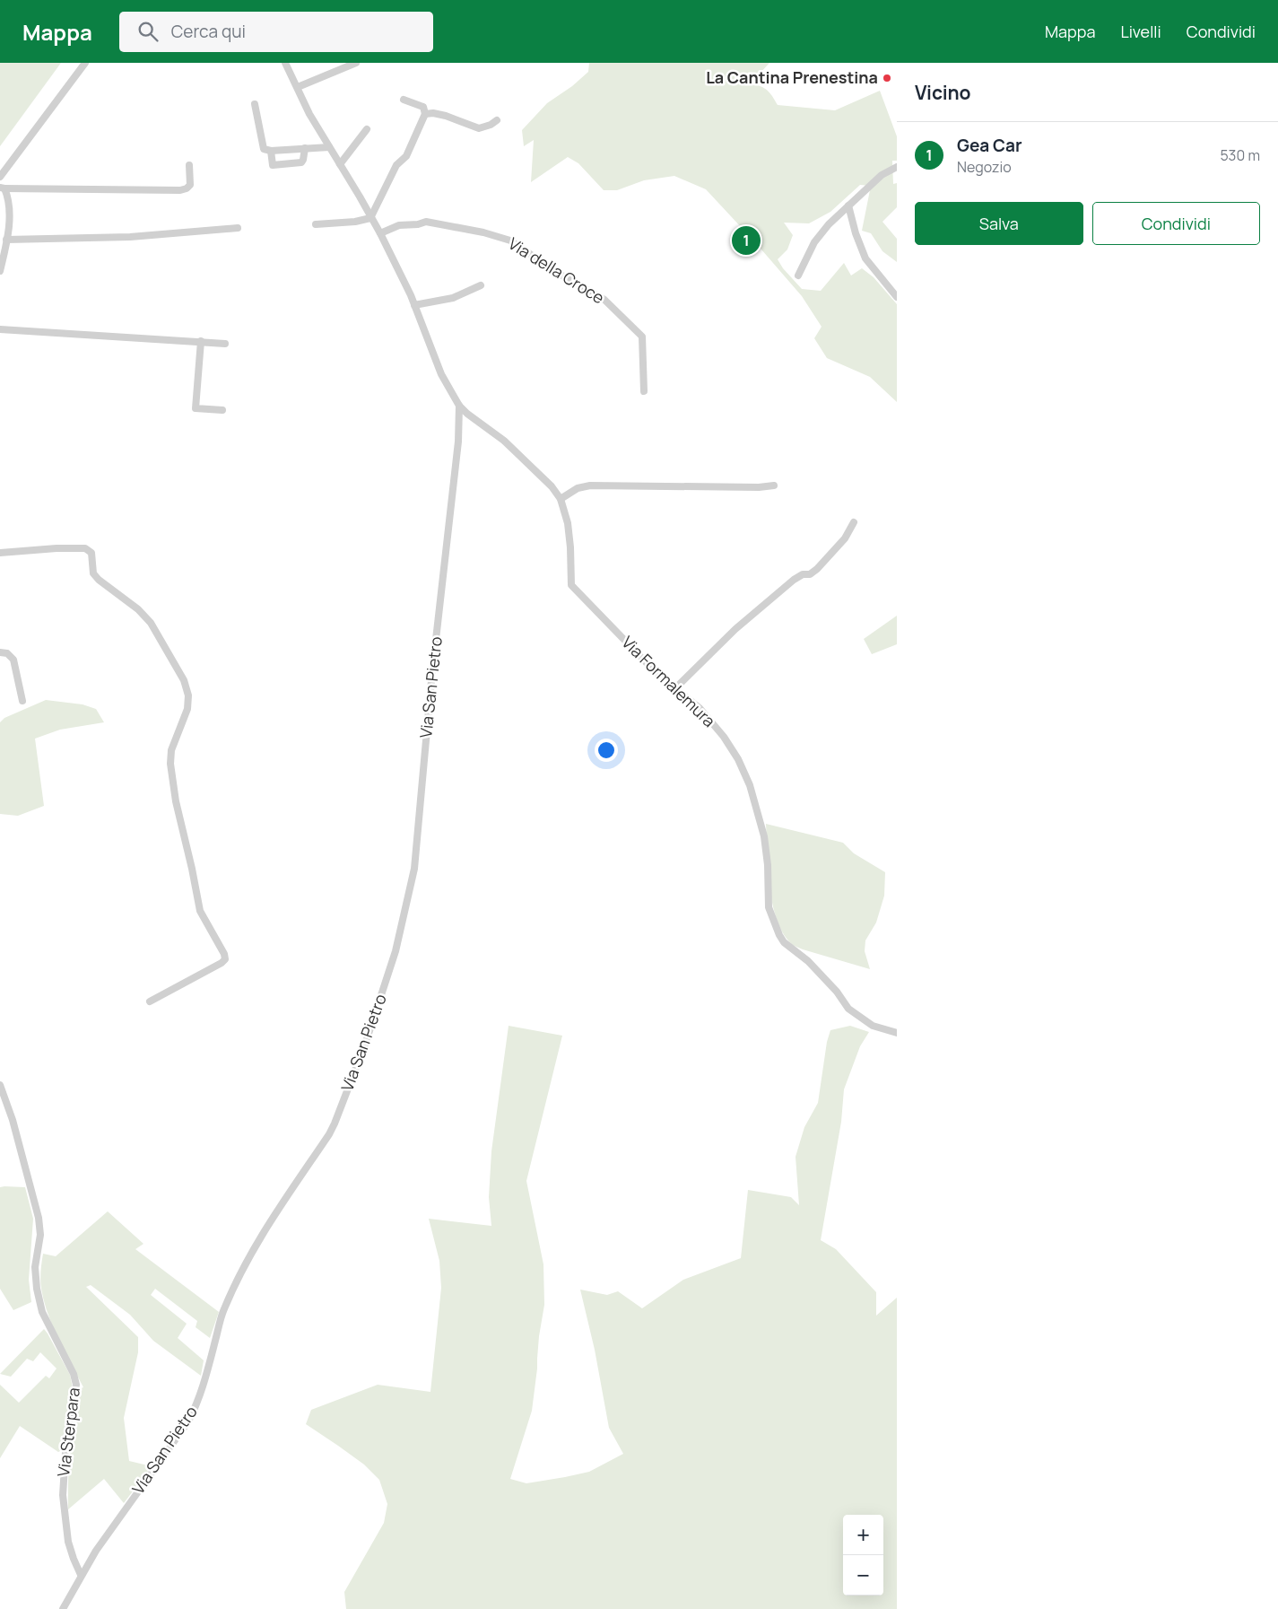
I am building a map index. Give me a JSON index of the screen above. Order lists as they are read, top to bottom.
{
  "streets": {
    "street": [
      "Via della Croce",
      "Via Formalemura",
      "Via San Pietro",
      "Via Sterpara"
    ]
  },
  "crossings": [
    ["Via Formalemura", "Via San Pietro"],
    ["Via San Pietro", "Via Sterpara"]
  ],
  "places": ["La Cantina Prenestina"],
  "page": {
    "header": "Mappa",
    "search": "Cerca qui",
    "nav": ["Mappa", "Livelli", "Condividi"],
    "heading": "Vicino",
    "list": [
      {
        "mark": "1",
        "name": "Gea Car",
        "note": "Negozio",
        "value": "530 m"
      }
    ],
    "buttons": ["Salva", "Condividi"],
    "pins": "1",
    "map_buttons": ["+", "−"]
  }
}
